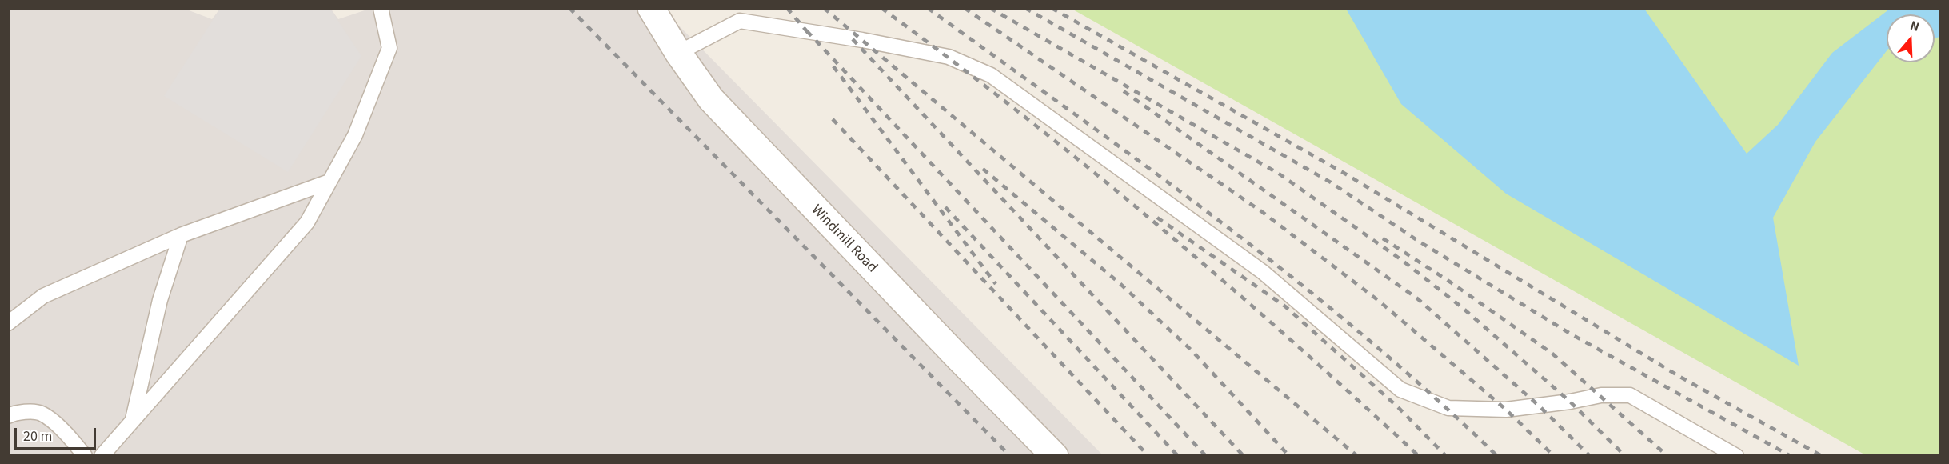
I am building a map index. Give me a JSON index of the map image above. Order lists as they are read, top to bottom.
{
  "streets": {
    "street": ["Windmill Road"]
  },
  "scale_bar": "20 m",
  "north": "top"
}
